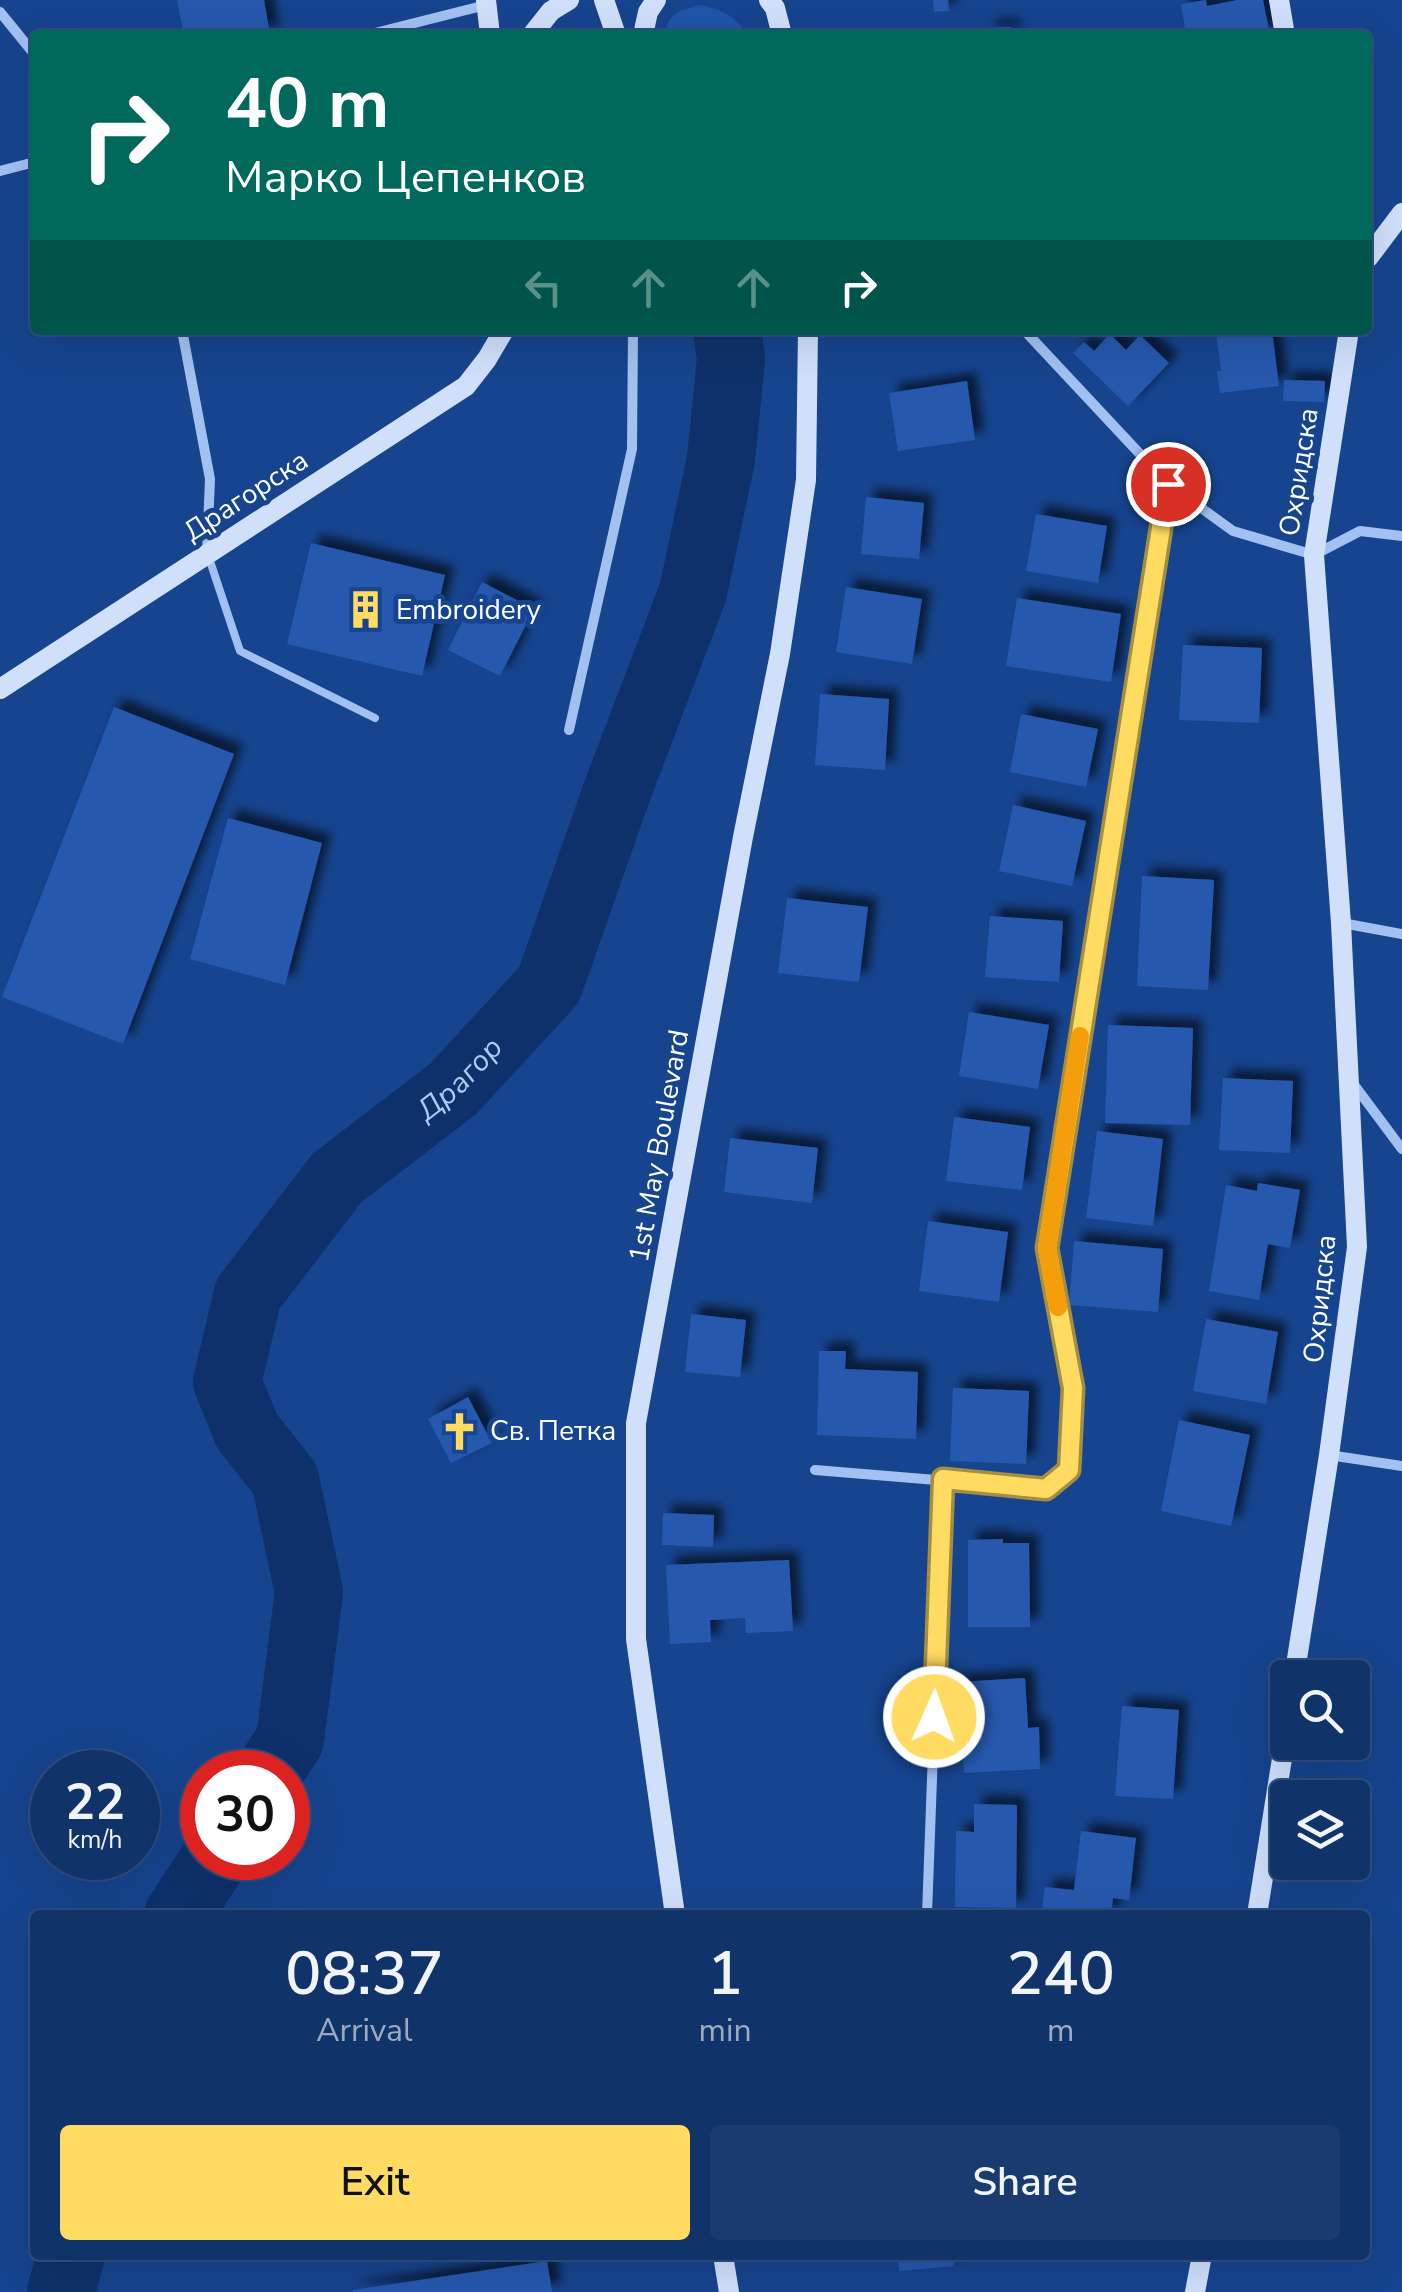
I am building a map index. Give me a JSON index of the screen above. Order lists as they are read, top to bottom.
{
  "streets": {
    "street": ["Охридска", "Драгорска", "1st May Boulevard"]
  },
  "water": ["Драгор"],
  "places": {
    "building": ["Embroidery"],
    "church": ["Св. Петка"]
  },
  "page": {
    "turn": ["40 m", "Марко Цепенков"],
    "speed": "22 km/h",
    "limit": "30",
    "eta": [
      "08:37",
      "Arrival",
      "1",
      "min",
      "240",
      "m"
    ],
    "buttons": ["Exit", "Share"]
  }
}
